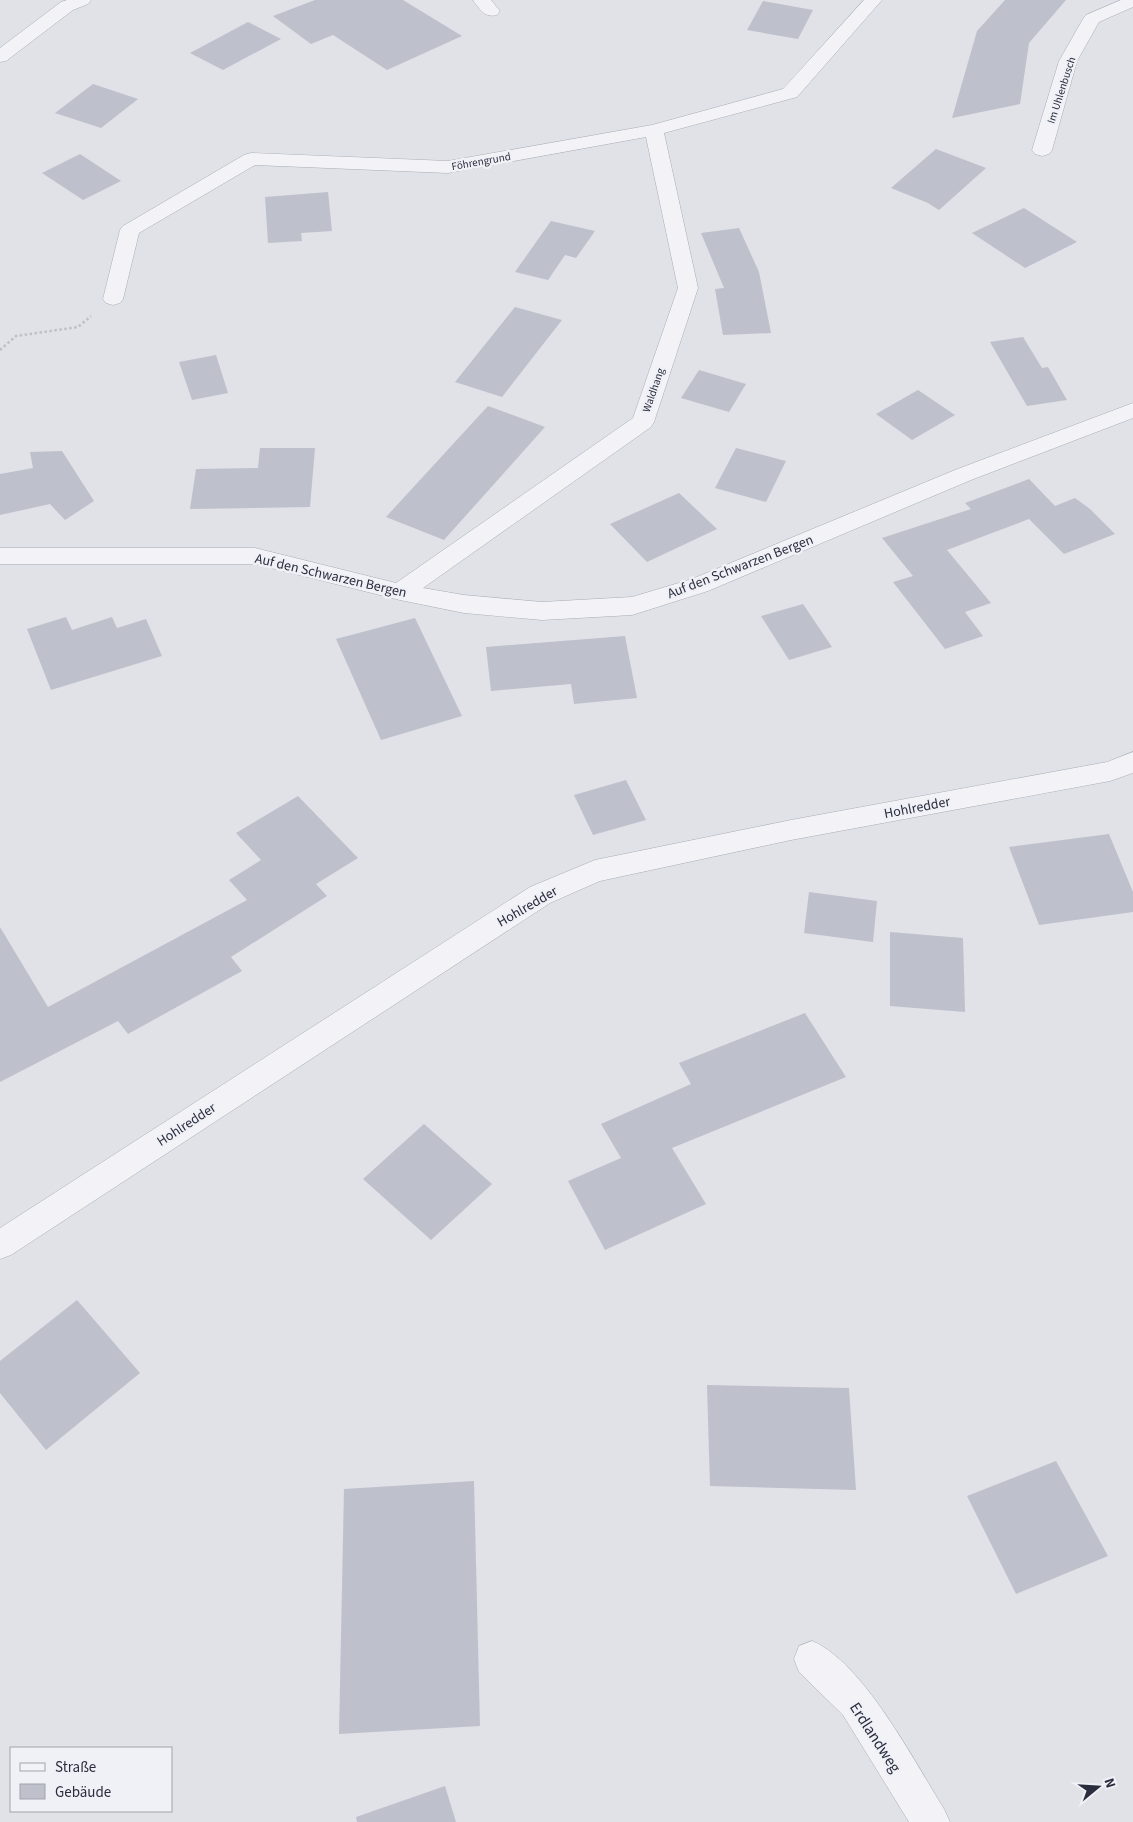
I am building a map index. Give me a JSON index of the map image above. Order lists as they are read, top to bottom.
{
  "streets": {
    "street": [
      "Im Uhlenbusch",
      "Föhrengrund",
      "Waldhang",
      "Auf den Schwarzen Bergen",
      "Hohlredder",
      "Erdlandweg"
    ]
  },
  "crossings": [
    ["Föhrengrund", "Waldhang"],
    ["Waldhang", "Auf den Schwarzen Bergen"]
  ],
  "legend": ["Straße", "Gebäude"],
  "north": "right"
}
